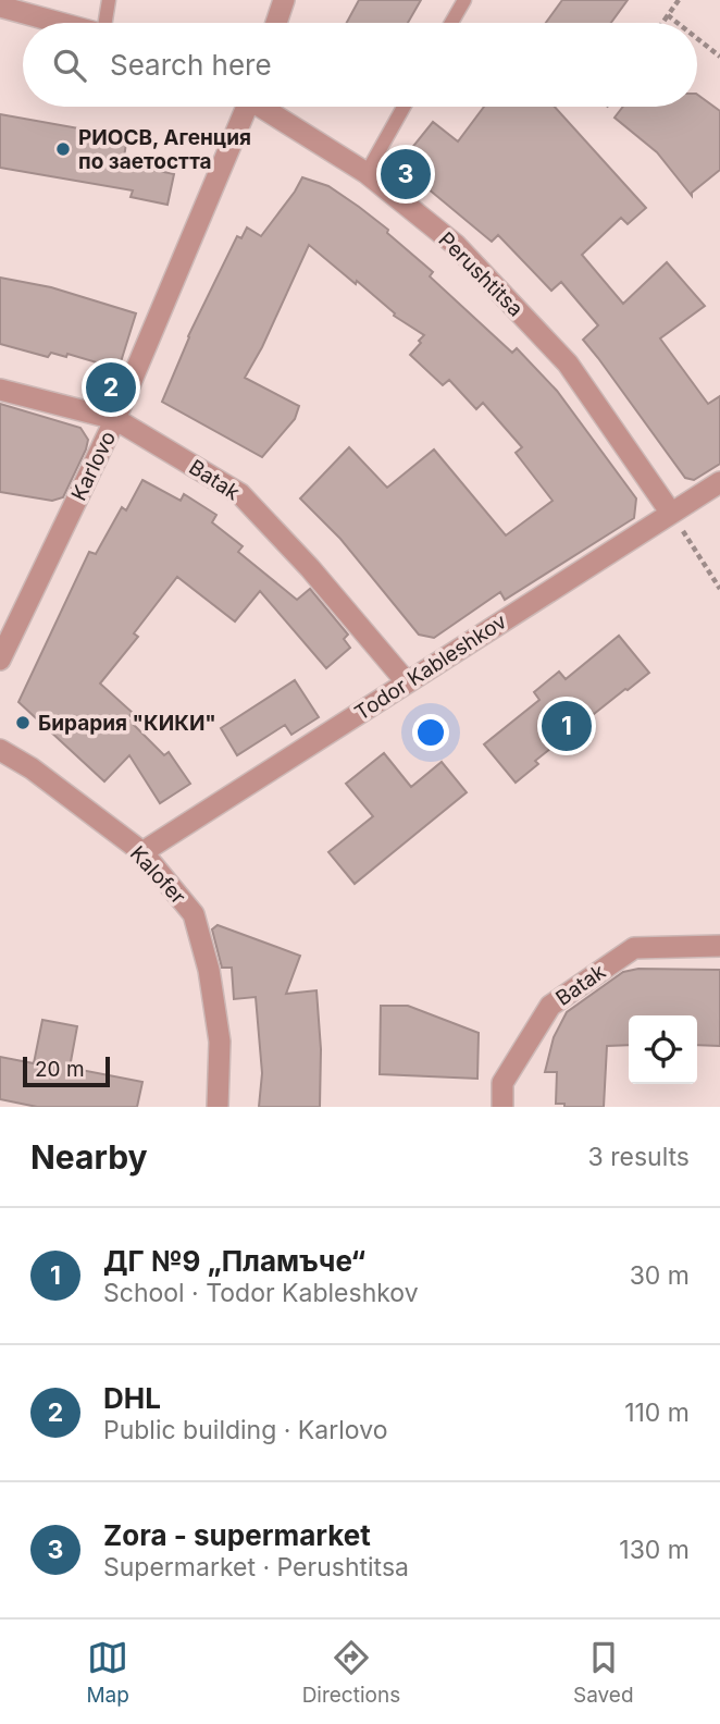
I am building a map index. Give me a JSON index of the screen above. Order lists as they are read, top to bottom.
{
  "streets": {
    "street": [
      "Perushtitsa",
      "Karlovo",
      "Batak",
      "Todor Kableshkov",
      "Kalofer"
    ]
  },
  "crossings": [
    ["Perushtitsa", "Todor Kableshkov"],
    ["Karlovo", "Batak"],
    ["Batak", "Todor Kableshkov"],
    ["Todor Kableshkov", "Kalofer"]
  ],
  "places": ["РИОСВ, Агенция по заетостта", "Бирария \"КИКИ\""],
  "scale_bar": "20 m",
  "page": {
    "search": "Search here",
    "pins": ["3", "2", "1"],
    "scale": "20 m",
    "heading": ["Nearby", "3 results"],
    "list": [
      {
        "mark": "1",
        "name": "ДГ №9 „Пламъче“",
        "note": "School · Todor Kableshkov",
        "value": "30 m"
      },
      {
        "mark": "2",
        "name": "DHL",
        "note": "Public building · Karlovo",
        "value": "110 m"
      },
      {
        "mark": "3",
        "name": "Zora - supermarket",
        "note": "Supermarket · Perushtitsa",
        "value": "130 m"
      }
    ],
    "nav": ["Map", "Directions", "Saved"]
  }
}
